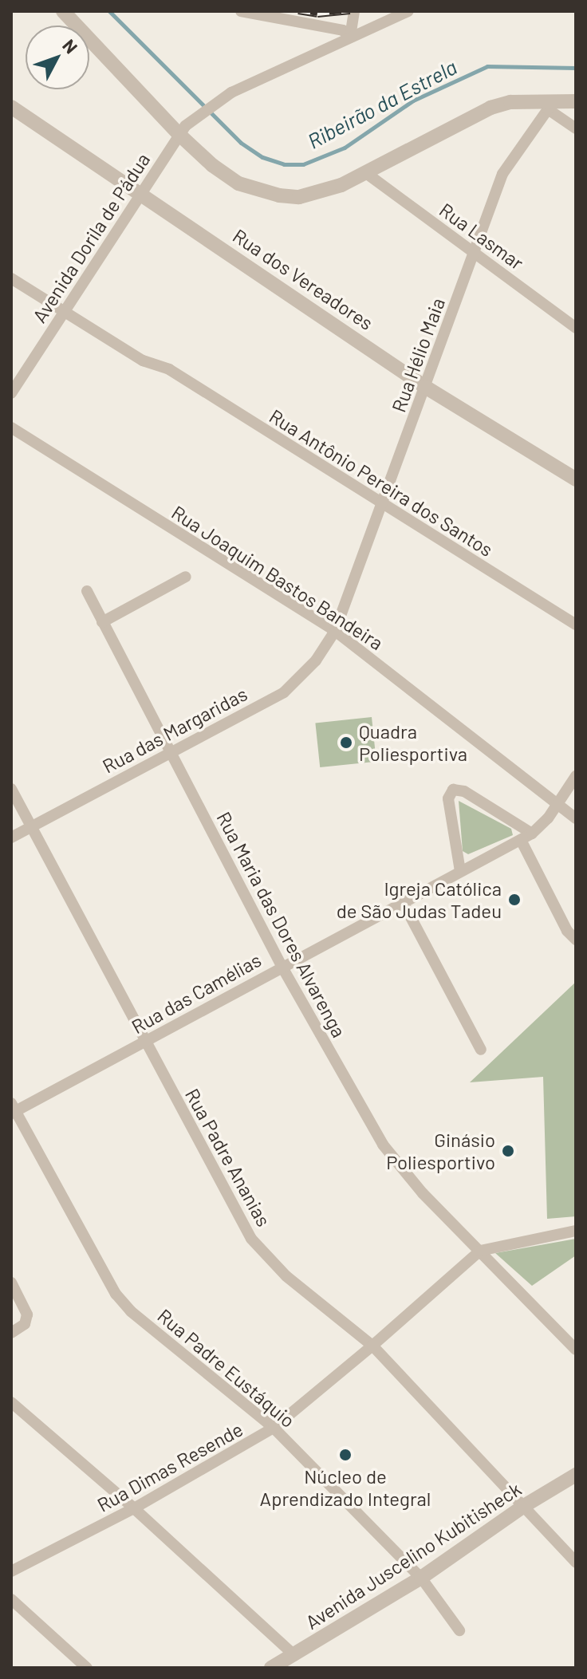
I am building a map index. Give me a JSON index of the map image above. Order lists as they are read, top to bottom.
{
  "streets": {
    "street": [
      "Rua Lasmar",
      "Avenida Dorila de Pádua",
      "Rua dos Vereadores",
      "Rua Hélio Maia",
      "Rua Antônio Pereira dos Santos",
      "Rua Joaquim Bastos Bandeira",
      "Rua das Margaridas",
      "Rua Maria das Dores Alvarenga",
      "Rua das Camélias",
      "Rua Padre Ananias",
      "Rua Padre Eustáquio",
      "Rua Dimas Resende",
      "Avenida Juscelino Kubitisheck"
    ]
  },
  "crossings": [
    ["Rua Lasmar", "Rua Hélio Maia"],
    ["Avenida Dorila de Pádua", "Rua dos Vereadores"],
    ["Avenida Dorila de Pádua", "Rua Antônio Pereira dos Santos"],
    ["Rua dos Vereadores", "Rua Hélio Maia"],
    ["Rua Hélio Maia", "Rua Antônio Pereira dos Santos"],
    ["Rua Hélio Maia", "Rua Joaquim Bastos Bandeira"],
    ["Rua Hélio Maia", "Rua das Margaridas"],
    ["Rua Joaquim Bastos Bandeira", "Rua das Margaridas"],
    ["Rua Joaquim Bastos Bandeira", "Rua das Camélias"],
    ["Rua das Margaridas", "Rua Maria das Dores Alvarenga"],
    ["Rua das Margaridas", "Rua Padre Ananias"],
    ["Rua Maria das Dores Alvarenga", "Rua das Camélias"],
    ["Rua Maria das Dores Alvarenga", "Rua Dimas Resende"],
    ["Rua das Camélias", "Rua Padre Ananias"],
    ["Rua das Camélias", "Rua Padre Eustáquio"],
    ["Rua Padre Ananias", "Rua Dimas Resende"],
    ["Rua Padre Ananias", "Avenida Juscelino Kubitisheck"],
    ["Rua Padre Eustáquio", "Rua Dimas Resende"],
    ["Rua Padre Eustáquio", "Avenida Juscelino Kubitisheck"]
  ],
  "water": ["Ribeirão da Estrela"],
  "places": [
    "Quadra Poliesportiva",
    "Igreja Católica de São Judas Tadeu",
    "Ginásio Poliesportivo",
    "Núcleo de Aprendizado Integral"
  ],
  "north": "top right"
}
